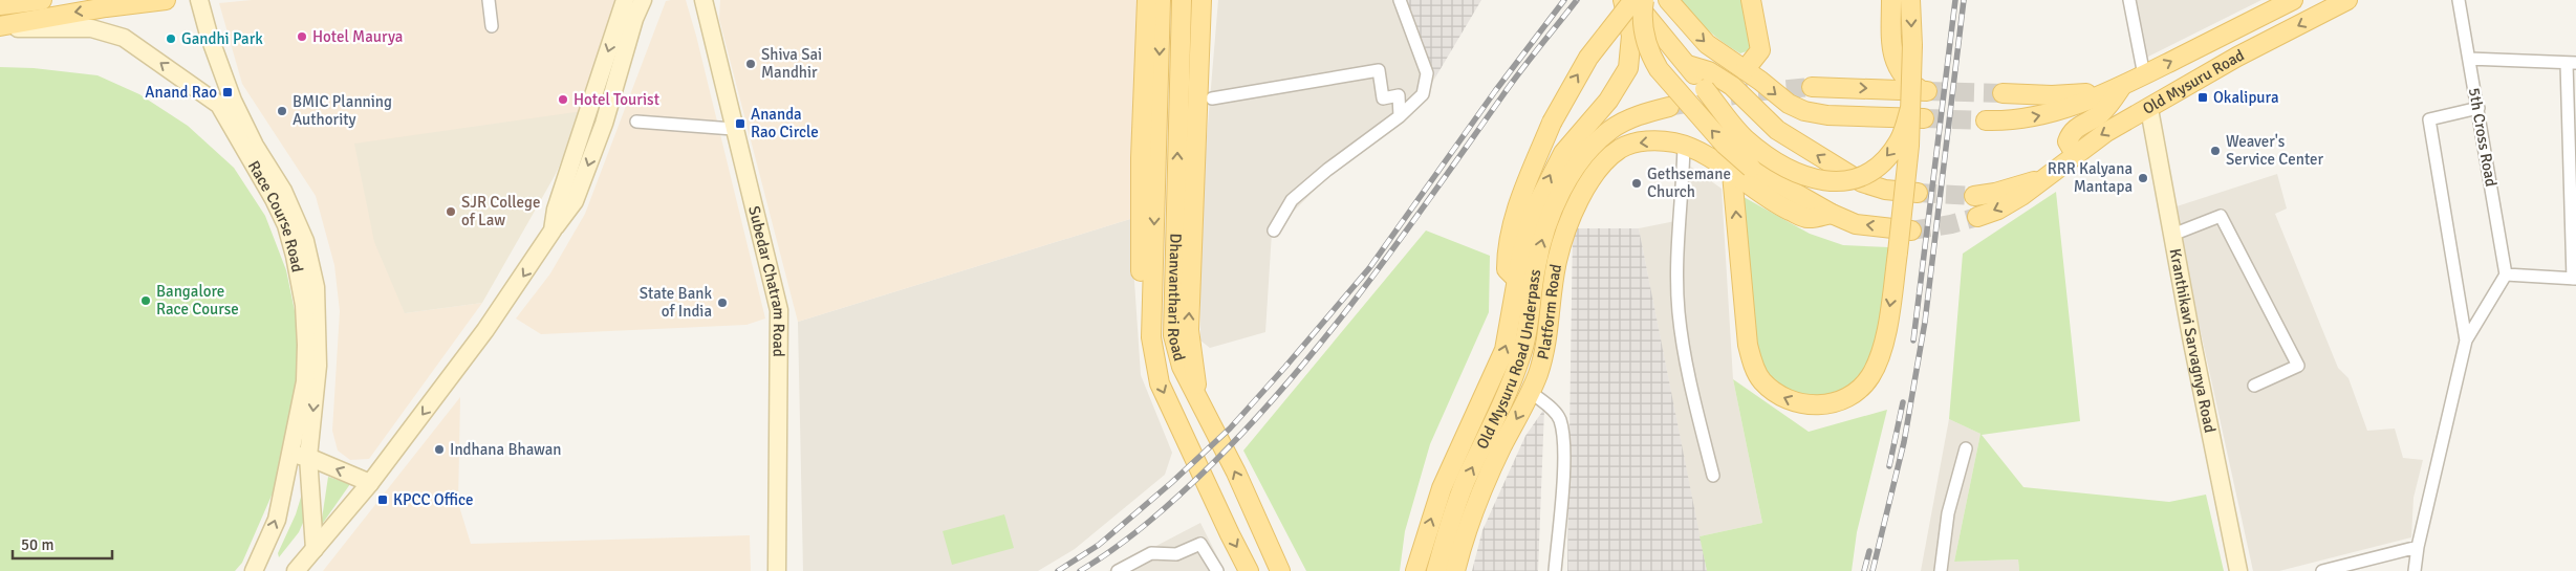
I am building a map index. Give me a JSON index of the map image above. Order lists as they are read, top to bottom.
{
  "streets": {
    "main road": [
      "Old Mysuru Road",
      "Race Course Road",
      "Subedar Chatram Road",
      "Dhanvanthari Road",
      "Platform Road",
      "Kranthikavi Sarvagnya Road",
      "Old Mysuru Road Underpass"
    ],
    "street": ["5th Cross Road"]
  },
  "crossings": [
    ["Old Mysuru Road", "Kranthikavi Sarvagnya Road"]
  ],
  "places": {
    "other": [
      "Hotel Maurya",
      "Gandhi Park",
      "Shiva Sai Mandhir",
      "Hotel Tourist",
      "BMIC Planning Authority",
      "Weaver's Service Center",
      "RRR Kalyana Mantapa",
      "Gethsemane Church",
      "SJR College of Law",
      "Bangalore Race Course",
      "State Bank of India",
      "Indhana Bhawan"
    ],
    "transit": [
      "Anand Rao",
      "Okalipura",
      "Ananda Rao Circle",
      "KPCC Office"
    ]
  },
  "scale_bar": "50 m"
}
